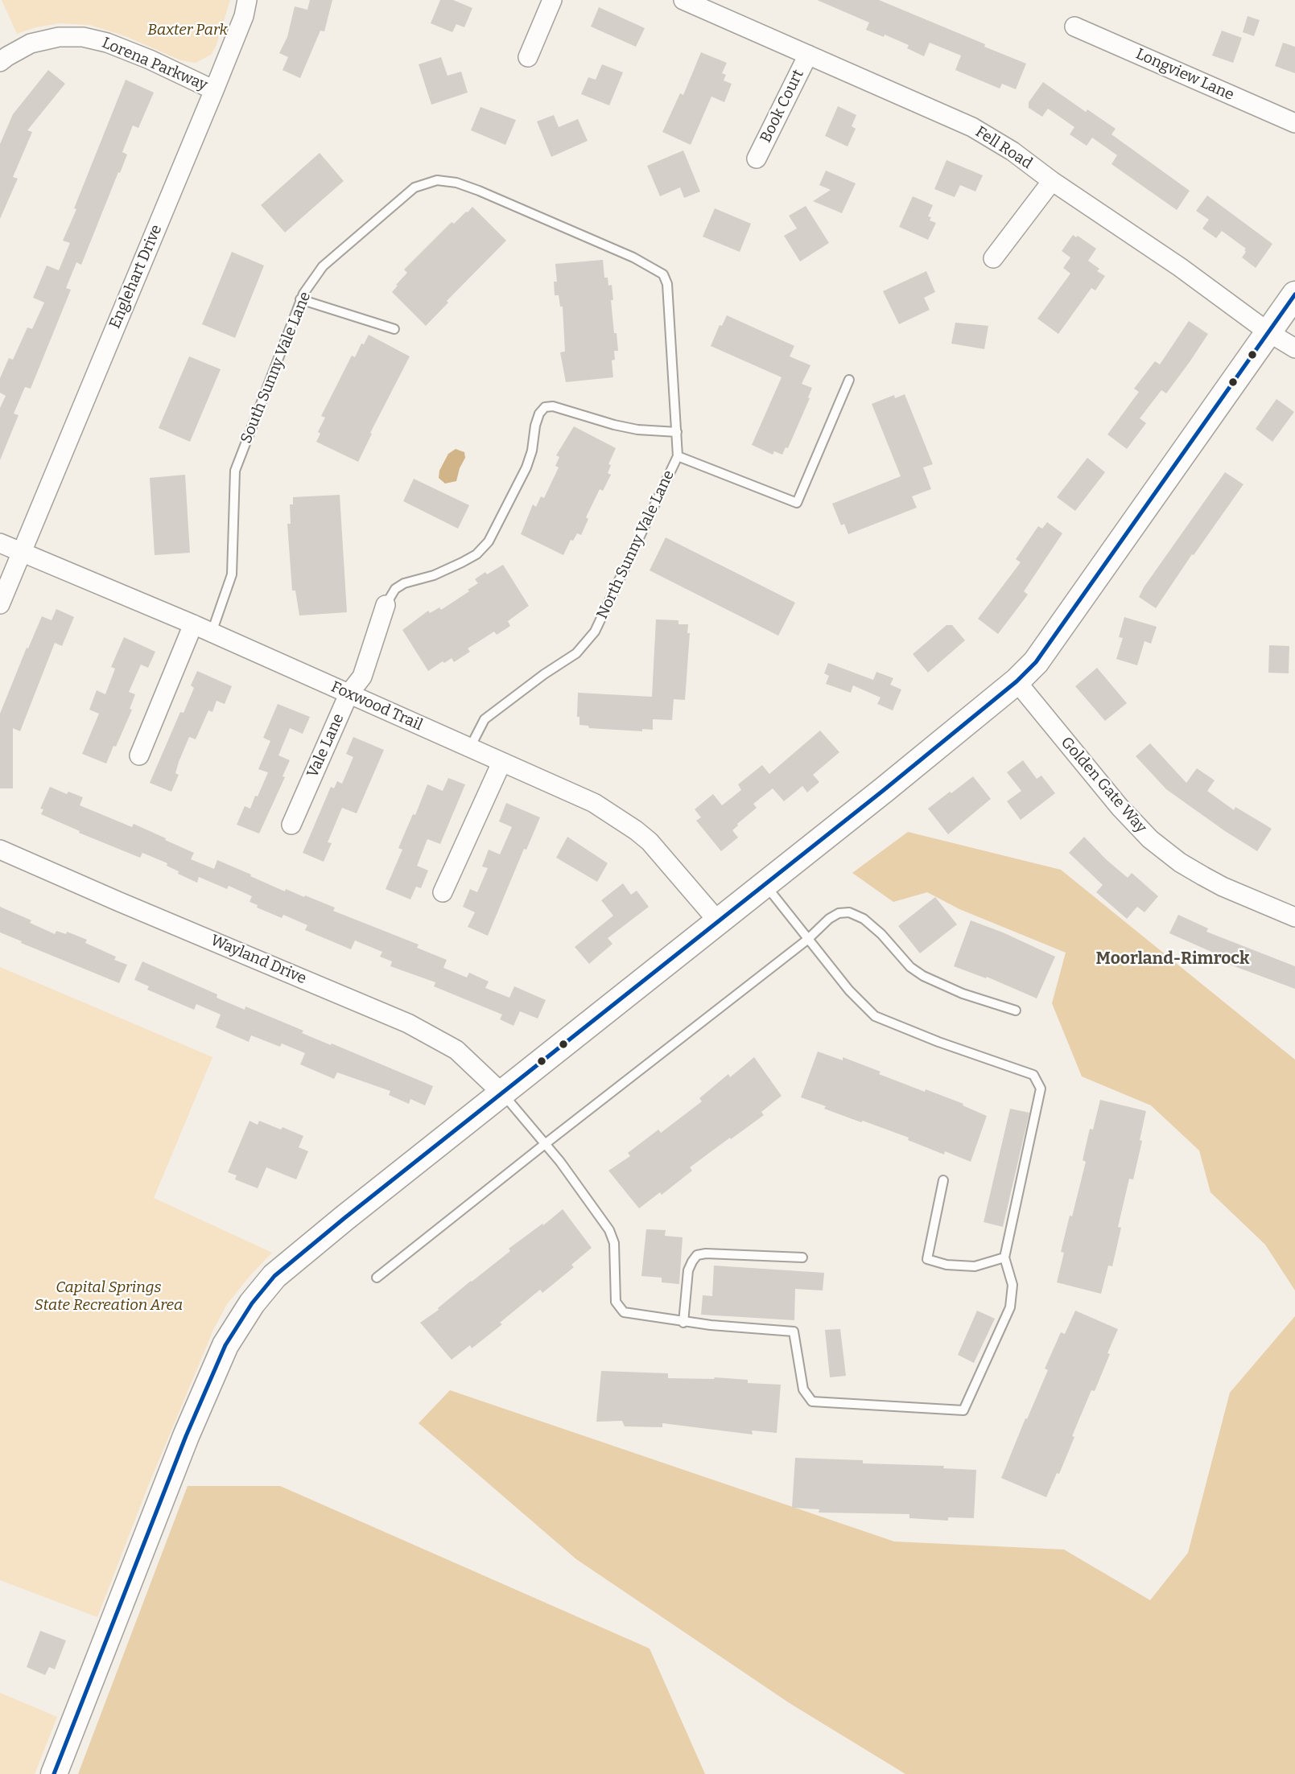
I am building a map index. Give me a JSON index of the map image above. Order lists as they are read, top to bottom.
{
  "streets": {
    "street": [
      "Lorena Parkway",
      "Longview Lane",
      "Book Court",
      "Fell Road",
      "Englehart Drive",
      "Foxwood Trail",
      "Vale Lane",
      "Golden Gate Way",
      "Wayland Drive"
    ],
    "lane": ["South Sunny Vale Lane", "North Sunny Vale Lane"]
  },
  "crossings": [
    ["Lorena Parkway", "Englehart Drive"],
    ["Book Court", "Fell Road"],
    ["Englehart Drive", "Foxwood Trail"],
    ["South Sunny Vale Lane", "North Sunny Vale Lane"],
    ["South Sunny Vale Lane", "Foxwood Trail"],
    ["North Sunny Vale Lane", "Foxwood Trail"],
    ["Foxwood Trail", "Vale Lane"]
  ],
  "districts": ["Moorland-Rimrock"],
  "parks": ["Baxter Park", "Capital Springs State Recreation Area"]
}
